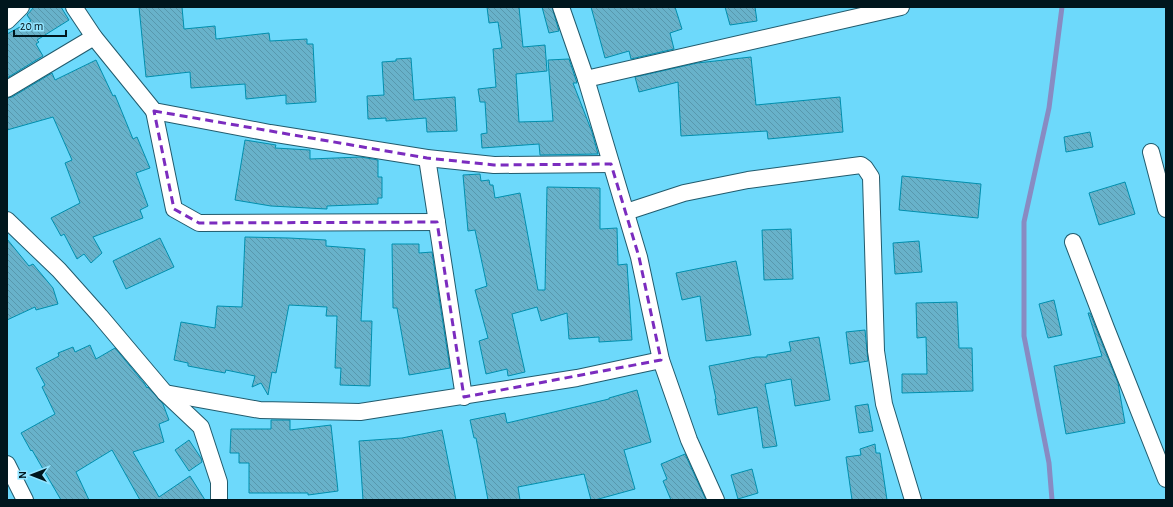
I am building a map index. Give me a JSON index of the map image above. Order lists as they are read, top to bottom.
{
  "scale_bar": "20 m",
  "north": "left"
}
